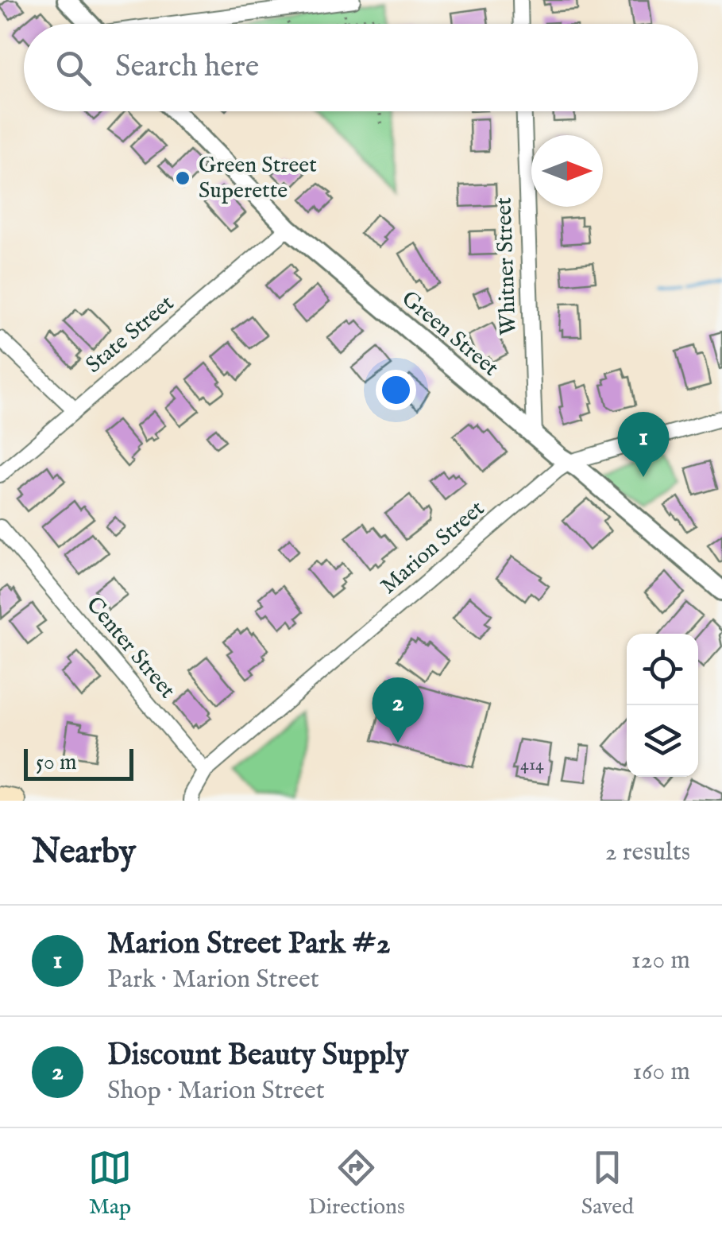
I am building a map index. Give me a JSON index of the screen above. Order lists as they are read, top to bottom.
{
  "streets": {
    "street": [
      "Whitner Street",
      "Green Street",
      "State Street",
      "Marion Street",
      "Center Street"
    ]
  },
  "crossings": [
    ["Whitner Street", "Green Street"],
    ["Green Street", "State Street"],
    ["Green Street", "Marion Street"],
    ["Marion Street", "Center Street"]
  ],
  "places": ["Green Street Superette"],
  "house_numbers": ["414"],
  "scale_bar": "50 m",
  "north": "right",
  "page": {
    "search": "Search here",
    "pins": ["1", "2"],
    "scale": "50 m",
    "heading": ["Nearby", "2 results"],
    "list": [
      {
        "mark": "1",
        "name": "Marion Street Park #2",
        "note": "Park · Marion Street",
        "value": "120 m"
      },
      {
        "mark": "2",
        "name": "Discount Beauty Supply",
        "note": "Shop · Marion Street",
        "value": "160 m"
      }
    ],
    "nav": ["Map", "Directions", "Saved"]
  }
}
